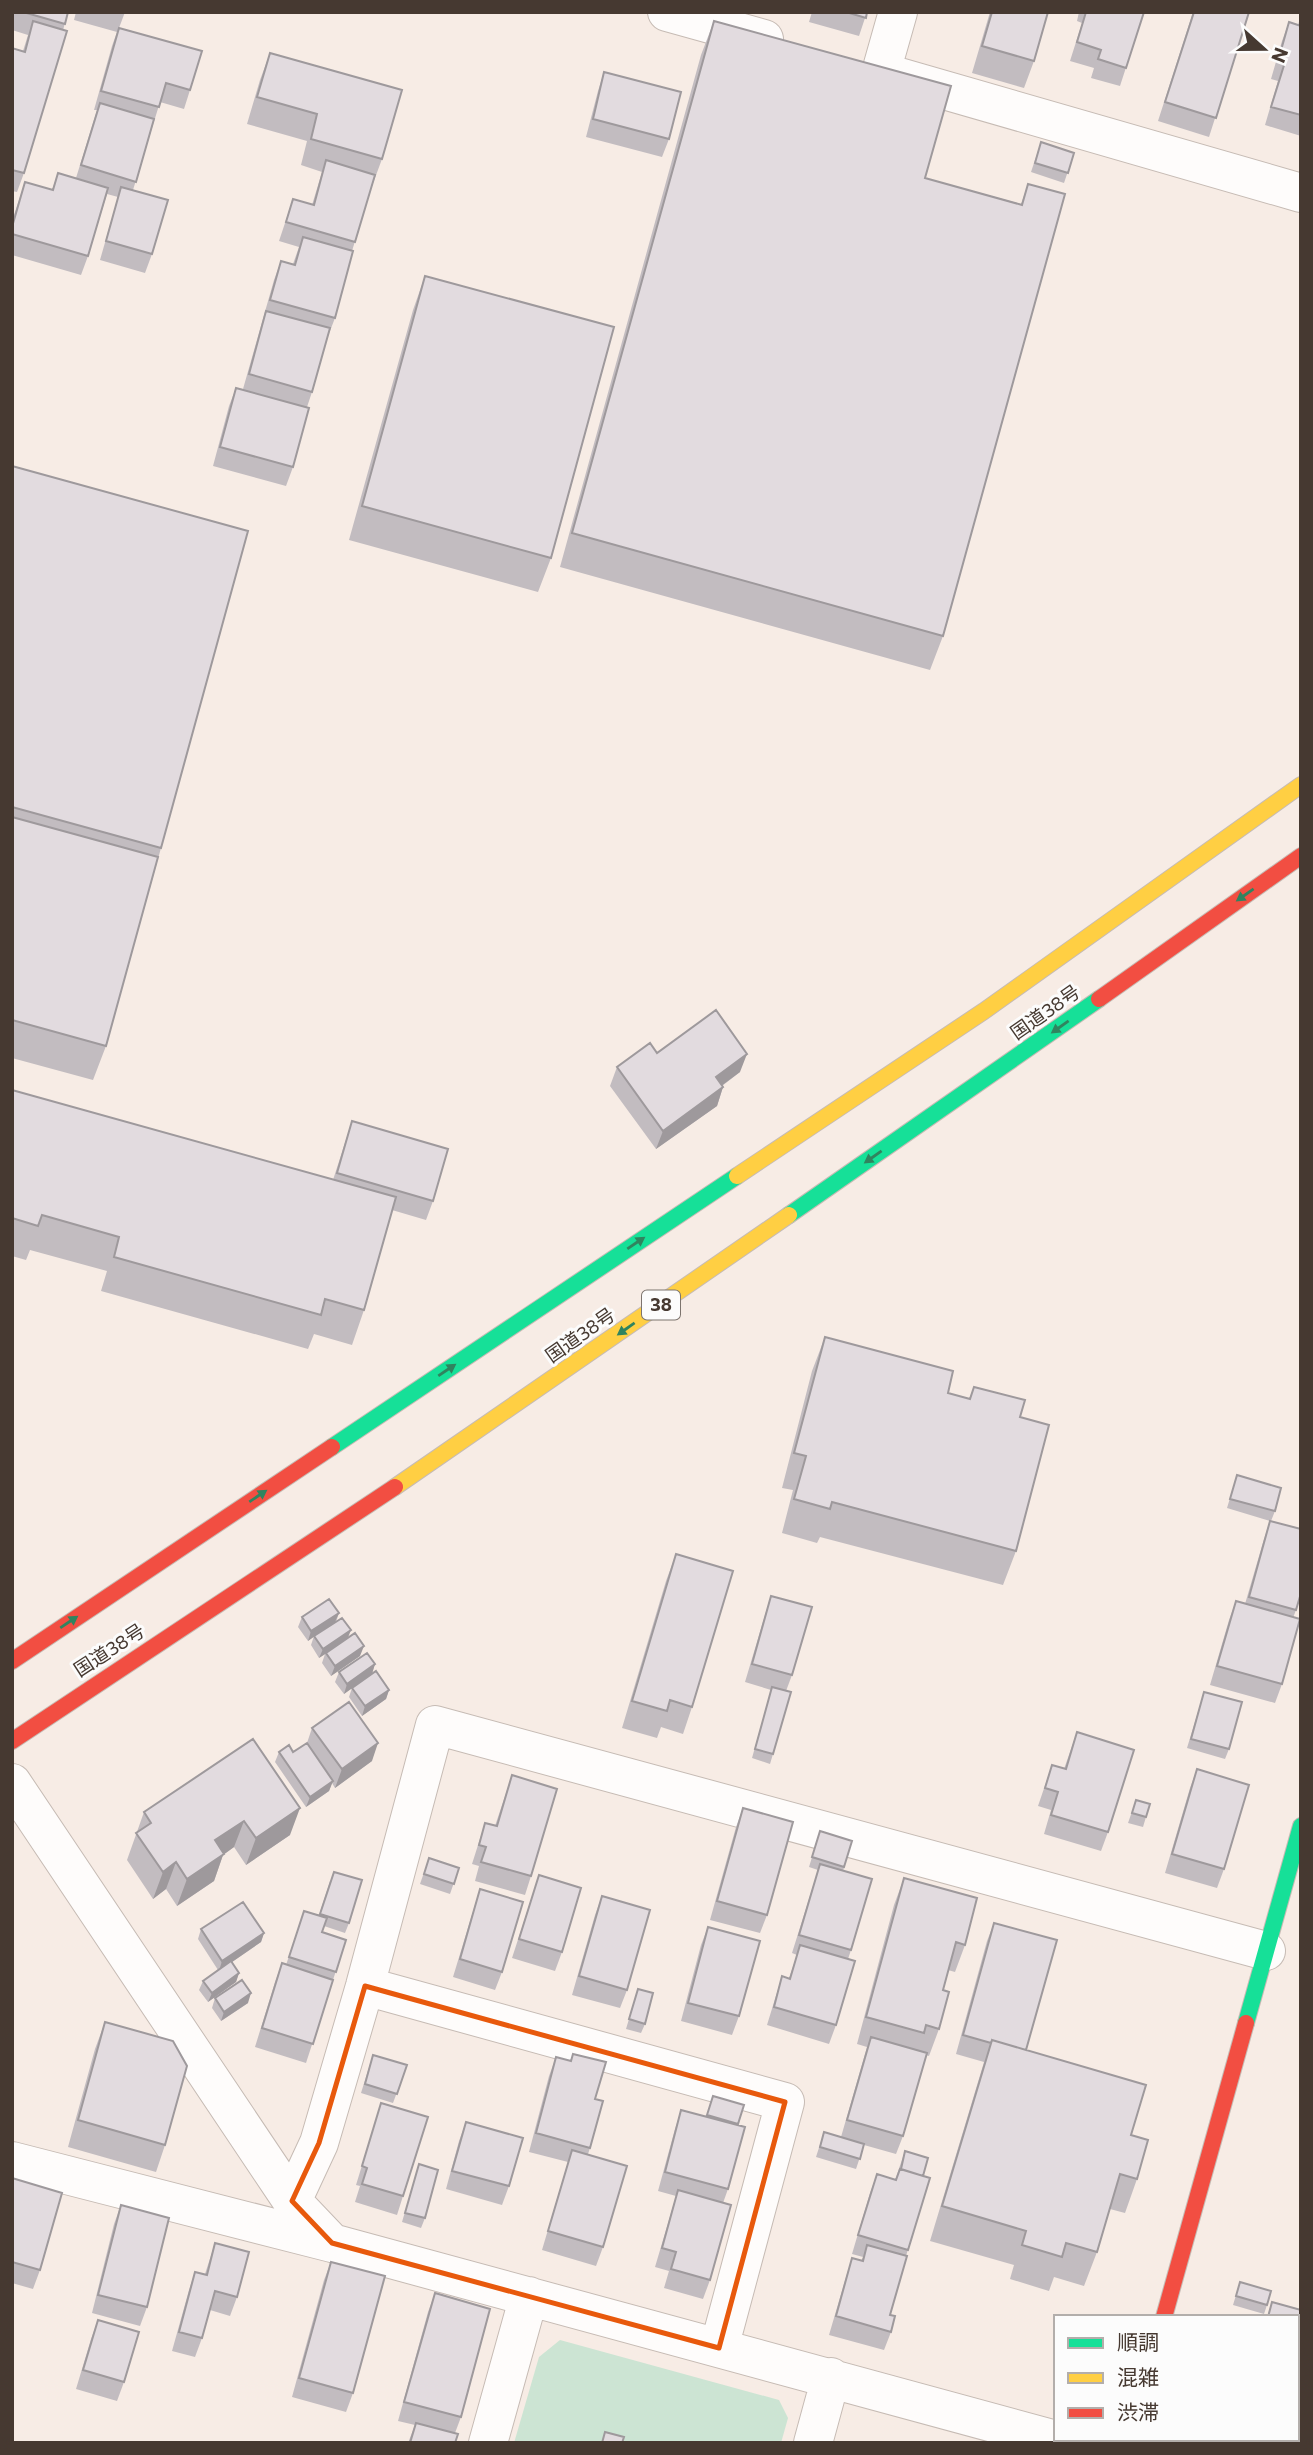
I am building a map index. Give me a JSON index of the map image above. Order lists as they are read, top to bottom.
{
  "streets": {
    "main road": ["国道38号", "38"]
  },
  "legend": ["順調", "混雑", "渋滞"],
  "north": "right"
}
